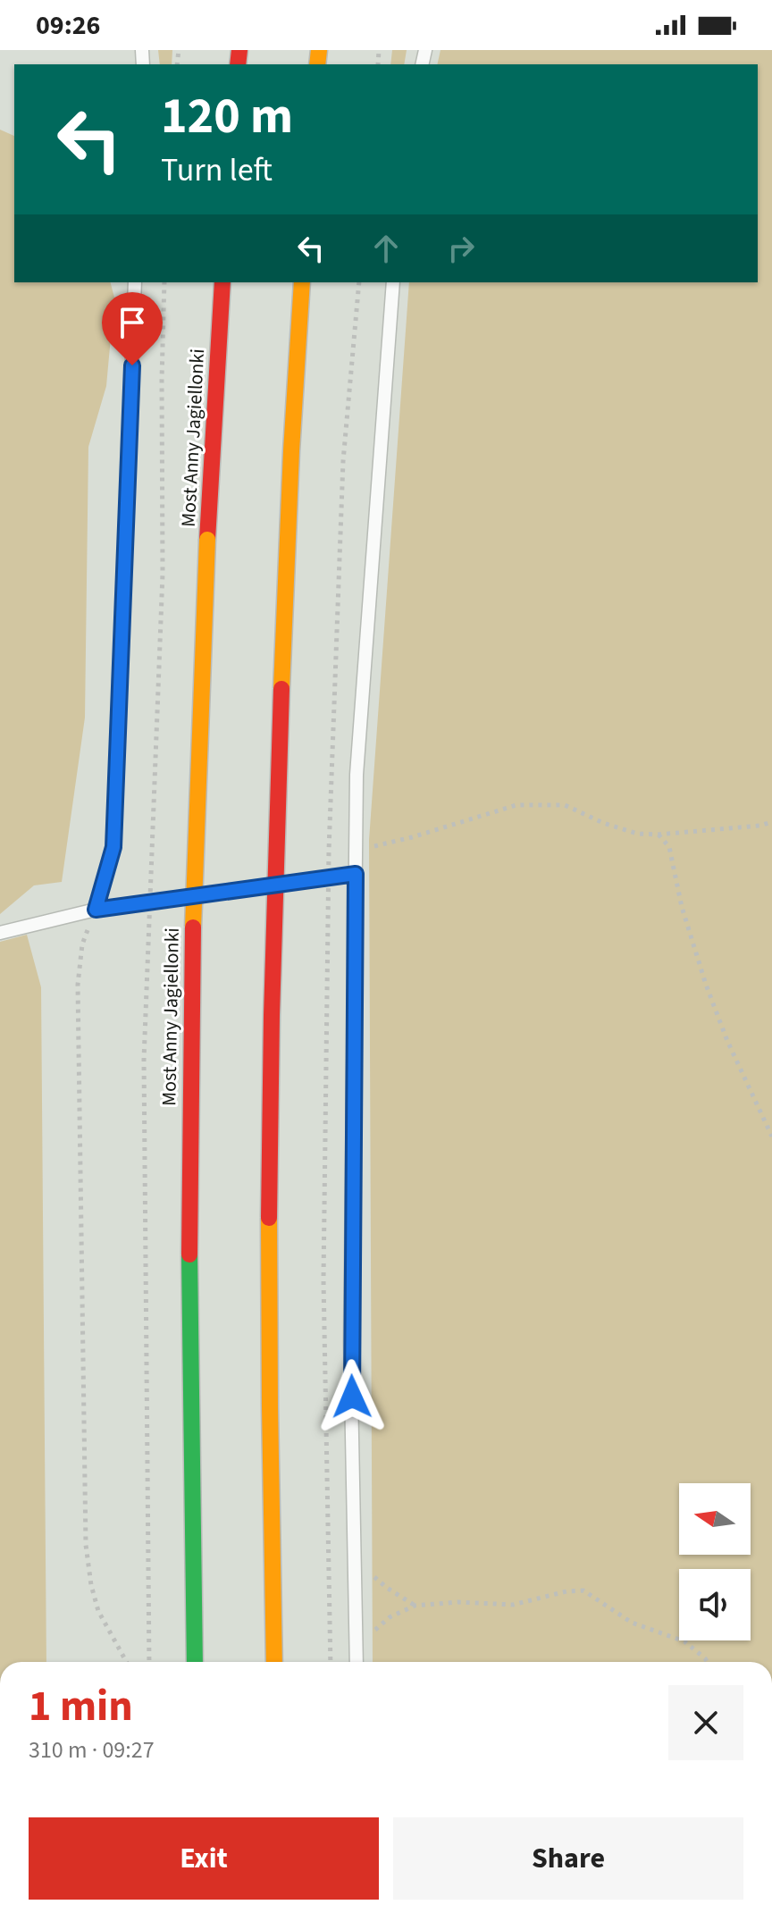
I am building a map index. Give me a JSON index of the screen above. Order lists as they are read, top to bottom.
{
  "streets": {
    "highway": ["Most Anny Jagiellonki"]
  },
  "north": "left",
  "page": {
    "status": "09:26",
    "turn": ["120 m", "Turn left"],
    "heading": ["1 min", "310 m · 09:27"],
    "buttons": ["Exit", "Share"]
  }
}
